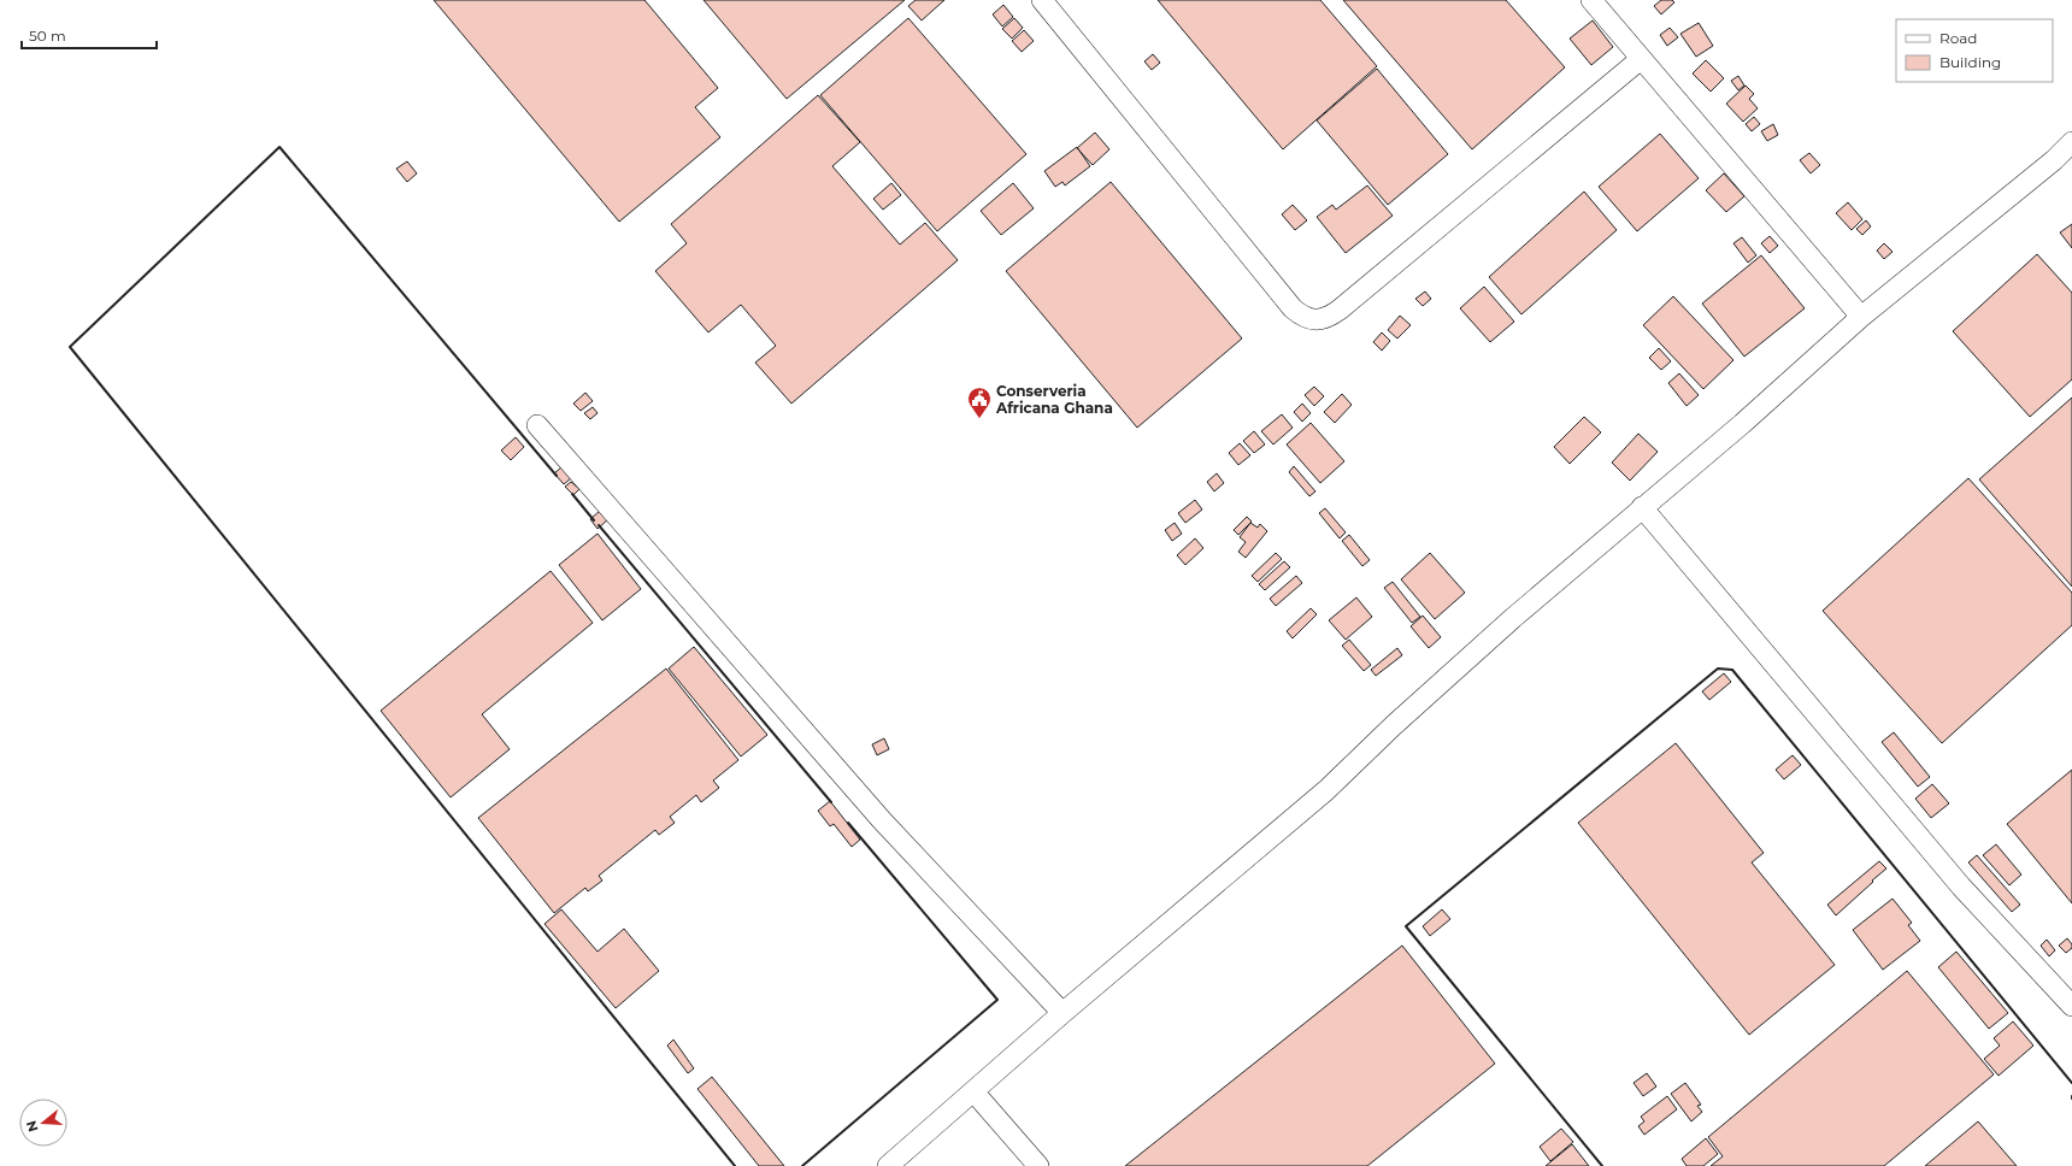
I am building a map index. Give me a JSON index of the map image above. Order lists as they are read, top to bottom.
{
  "places": {
    "public building": ["Conserveria Africana Ghana"]
  },
  "legend": ["Road", "Building"],
  "scale_bar": "50 m",
  "north": "left"
}
